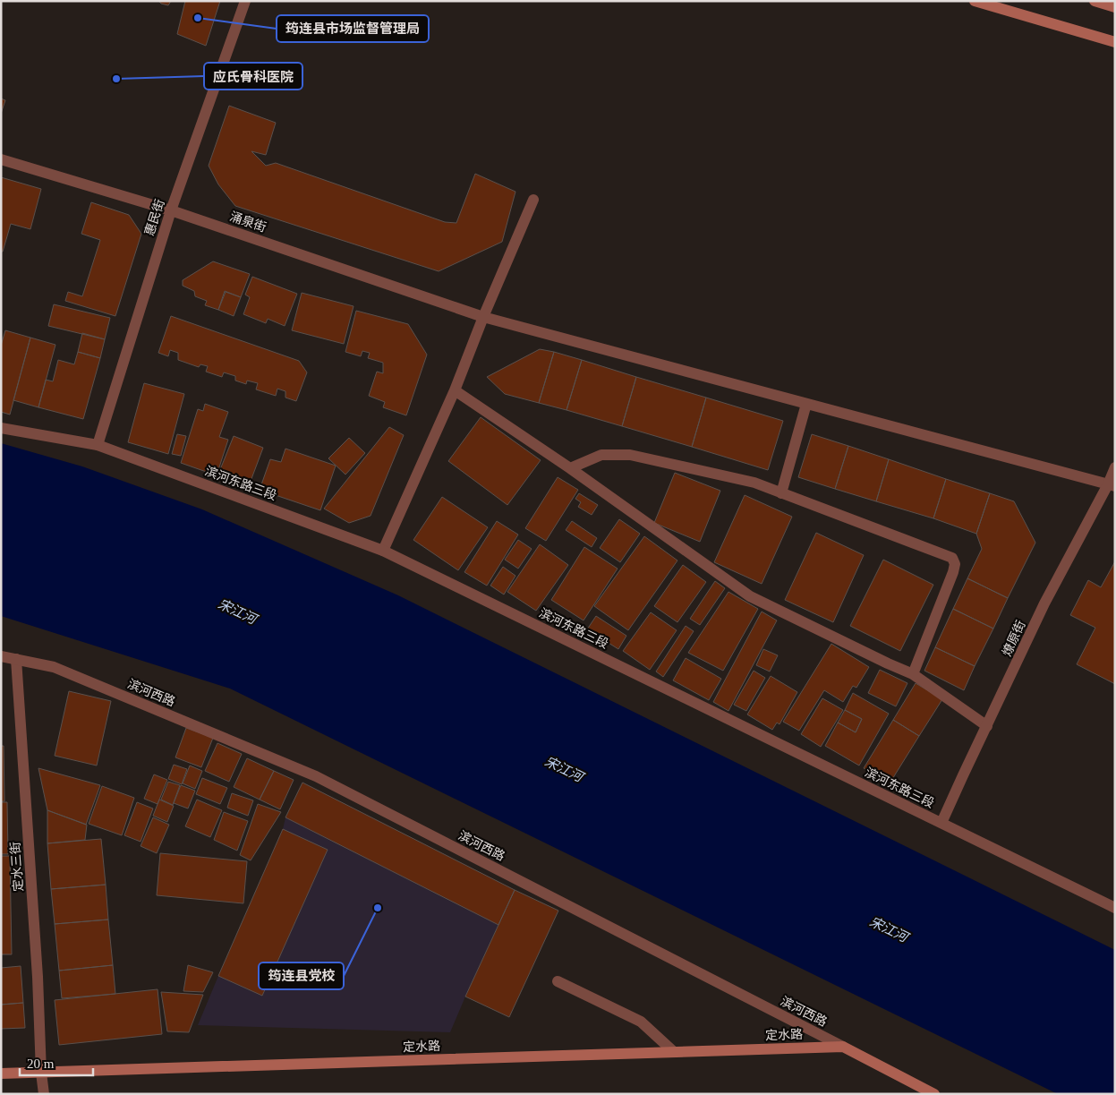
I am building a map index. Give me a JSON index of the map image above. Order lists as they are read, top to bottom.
{
  "streets": {
    "main road": ["滨河西路", "定水路"],
    "street": [
      "惠民街",
      "涌泉街",
      "滨河东路三段",
      "燎原街",
      "定水三街"
    ]
  },
  "crossings": [
    ["惠民街", "涌泉街"],
    ["惠民街", "滨河东路三段"],
    ["涌泉街", "燎原街"],
    ["滨河东路三段", "燎原街"],
    ["滨河西路", "定水三街"],
    ["滨河西路", "定水路"],
    ["定水三街", "定水路"]
  ],
  "water": ["宋江河"],
  "places": ["筠连县市场监督管理局", "应氏骨科医院", "筠连县党校"],
  "scale_bar": "20 m"
}
